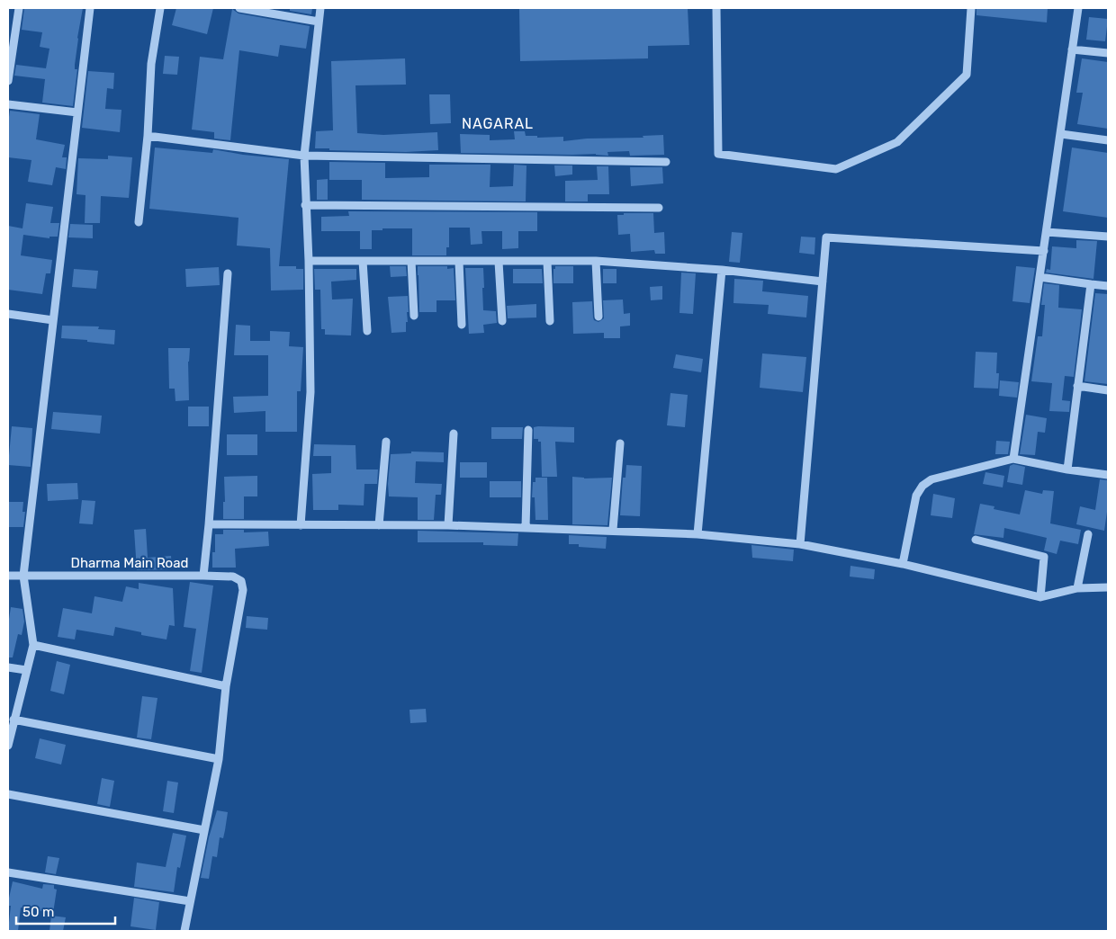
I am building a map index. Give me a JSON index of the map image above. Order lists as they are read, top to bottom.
{
  "streets": {
    "street": ["Dharma Main Road"]
  },
  "districts": ["NAGARAL"],
  "scale_bar": "50 m"
}
